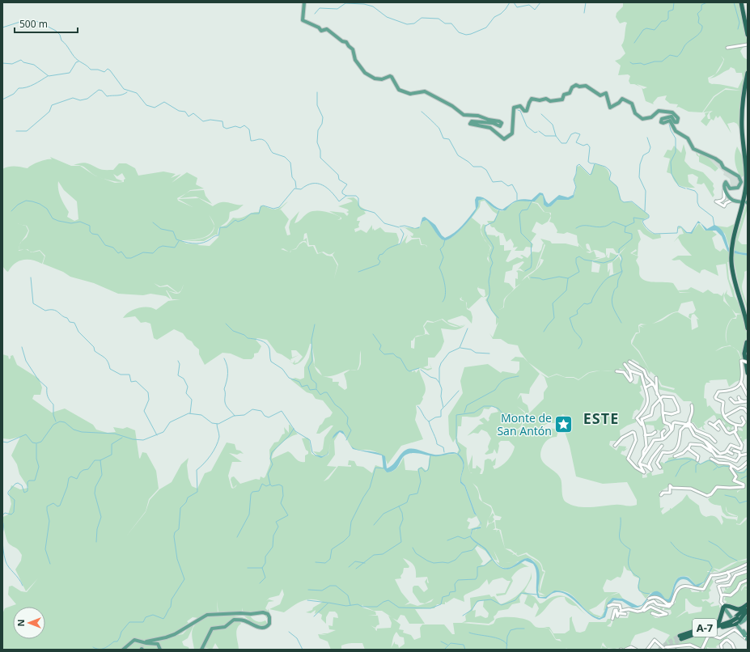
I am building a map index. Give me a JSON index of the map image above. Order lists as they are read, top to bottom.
{
  "streets": {
    "highway": ["A-7"]
  },
  "districts": ["ESTE"],
  "places": {
    "place": ["Monte de San Antón"]
  },
  "scale_bar": "500 m",
  "north": "left"
}
